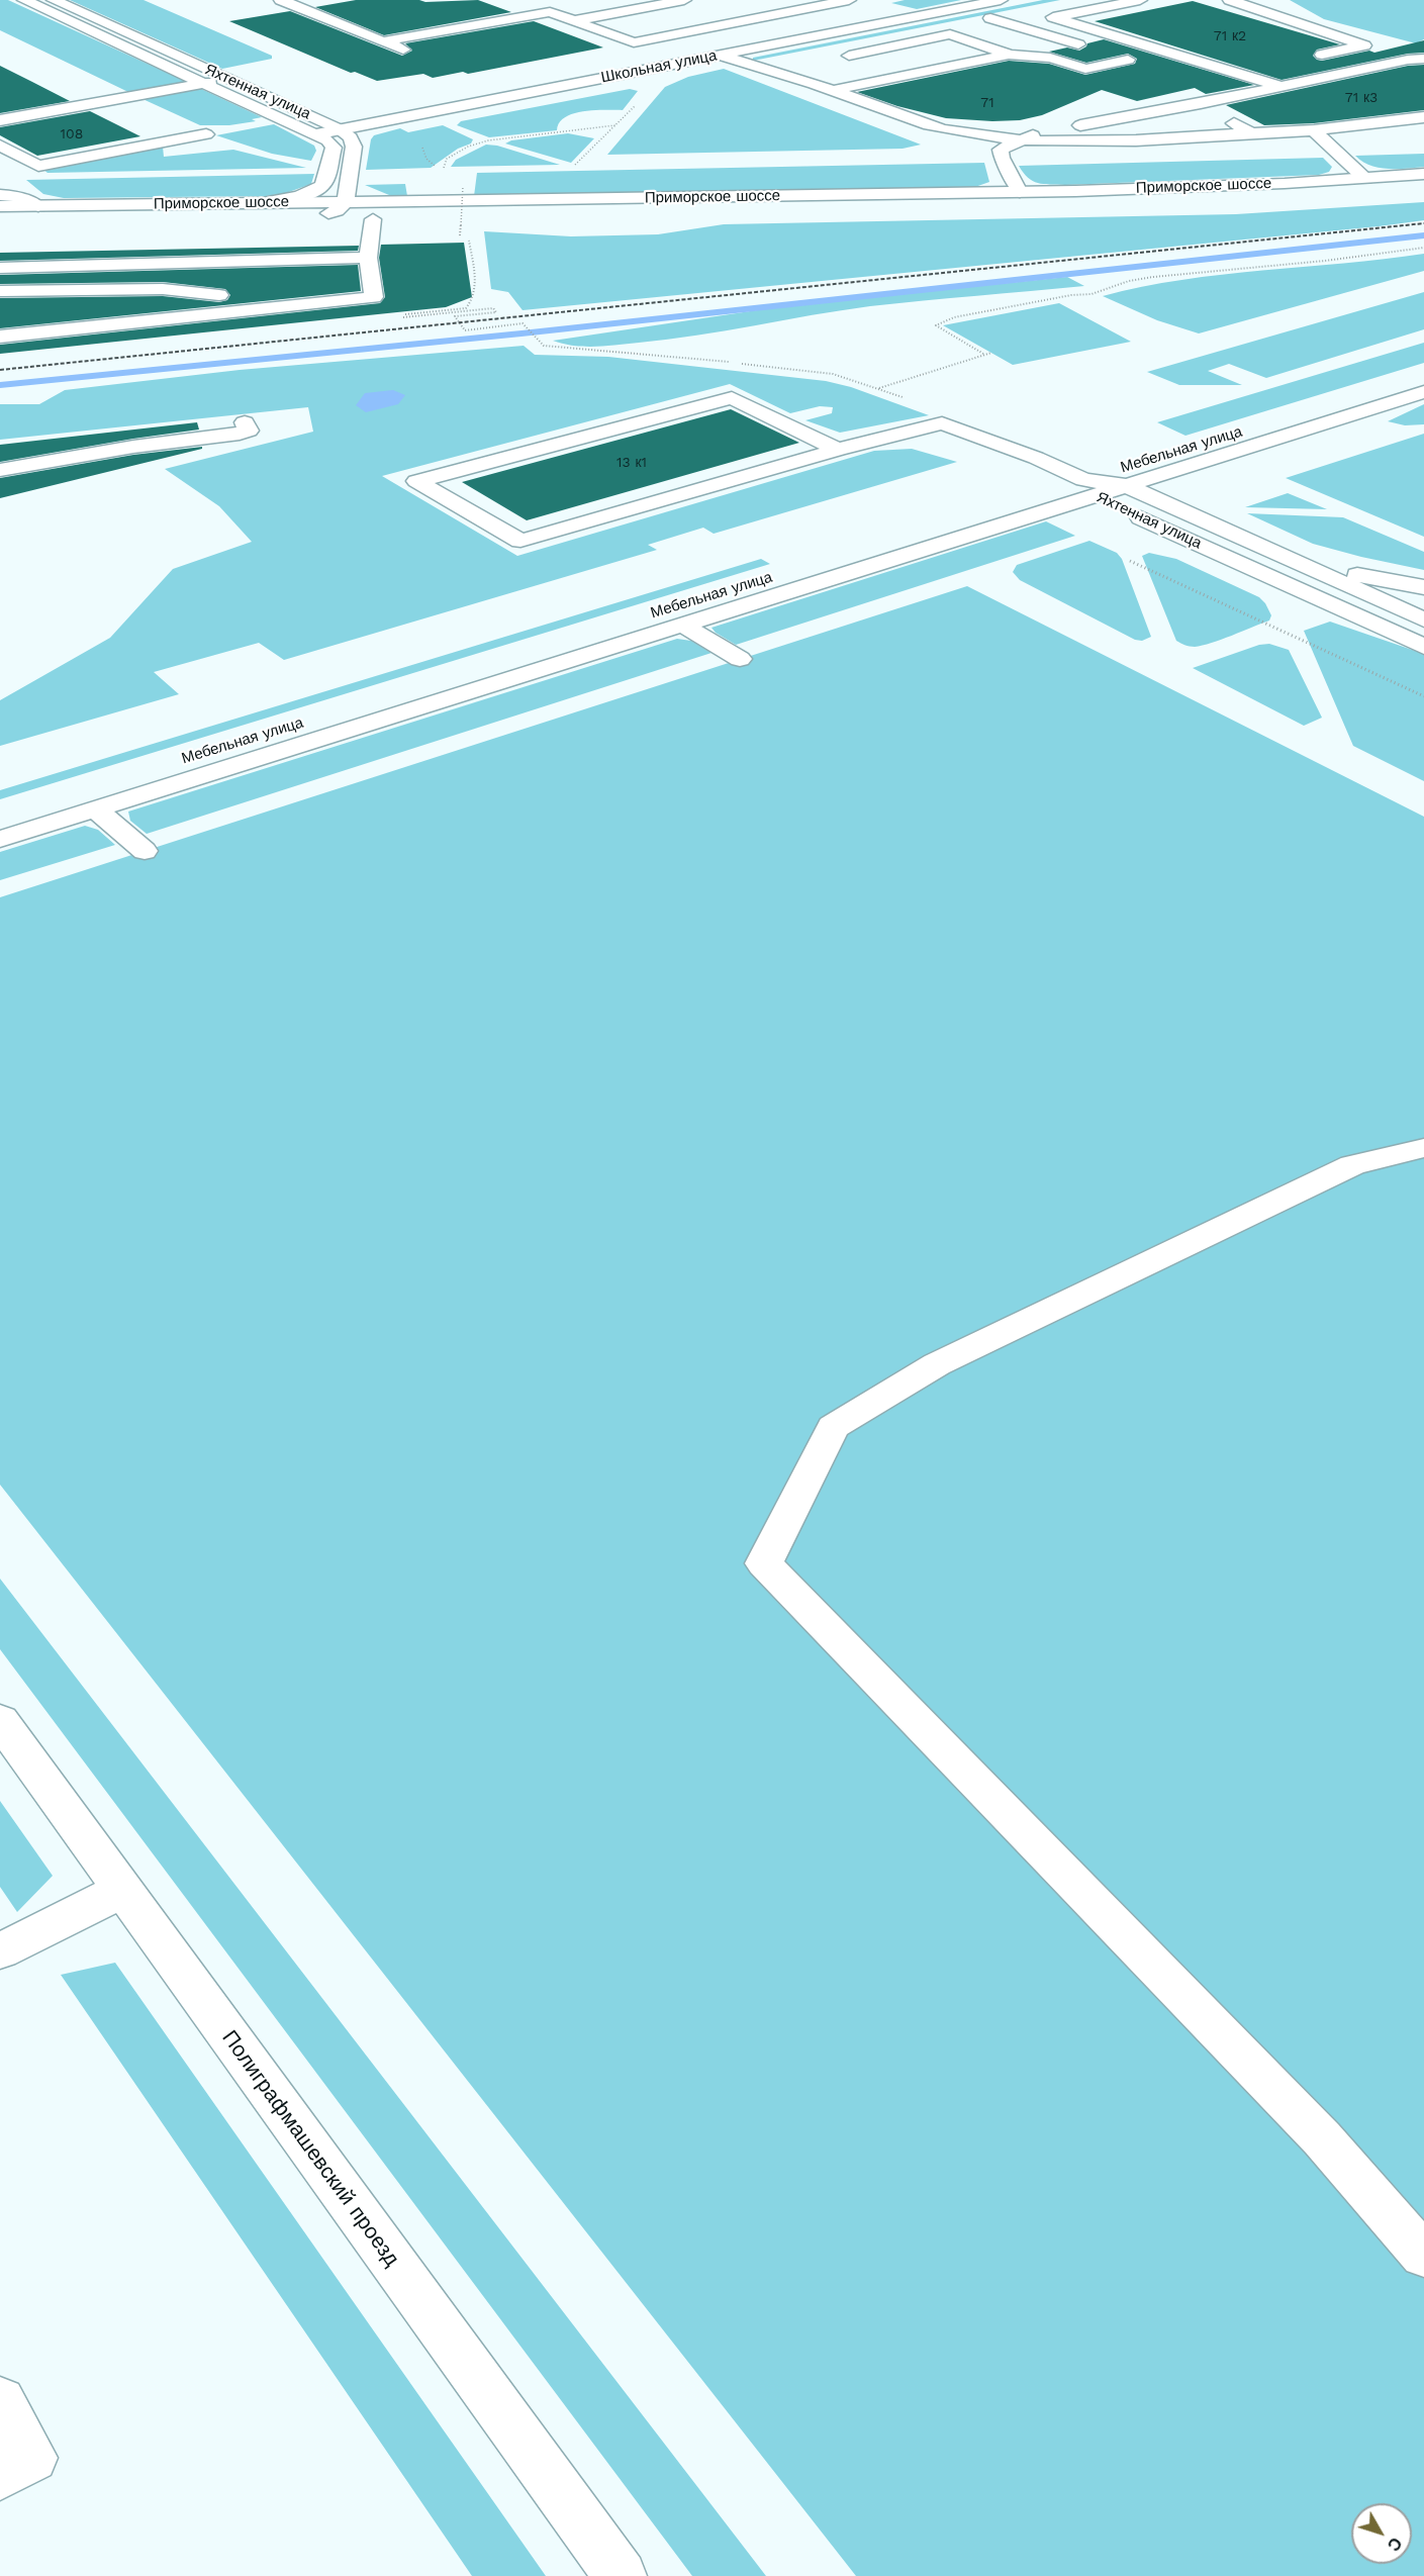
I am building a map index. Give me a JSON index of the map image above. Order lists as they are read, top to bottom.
{
  "streets": {
    "street": [
      "Школьная улица",
      "Яхтенная улица",
      "Приморское шоссе",
      "Мебельная улица",
      "Полиграфмашевский проезд"
    ]
  },
  "crossings": [
    ["Школьная улица", "Яхтенная улица"],
    ["Яхтенная улица", "Приморское шоссе"],
    ["Яхтенная улица", "Мебельная улица"]
  ],
  "house_numbers": [
    "71 к2",
    "71 к3",
    "71",
    "108",
    "13 к1"
  ],
  "north": "bottom right"
}
